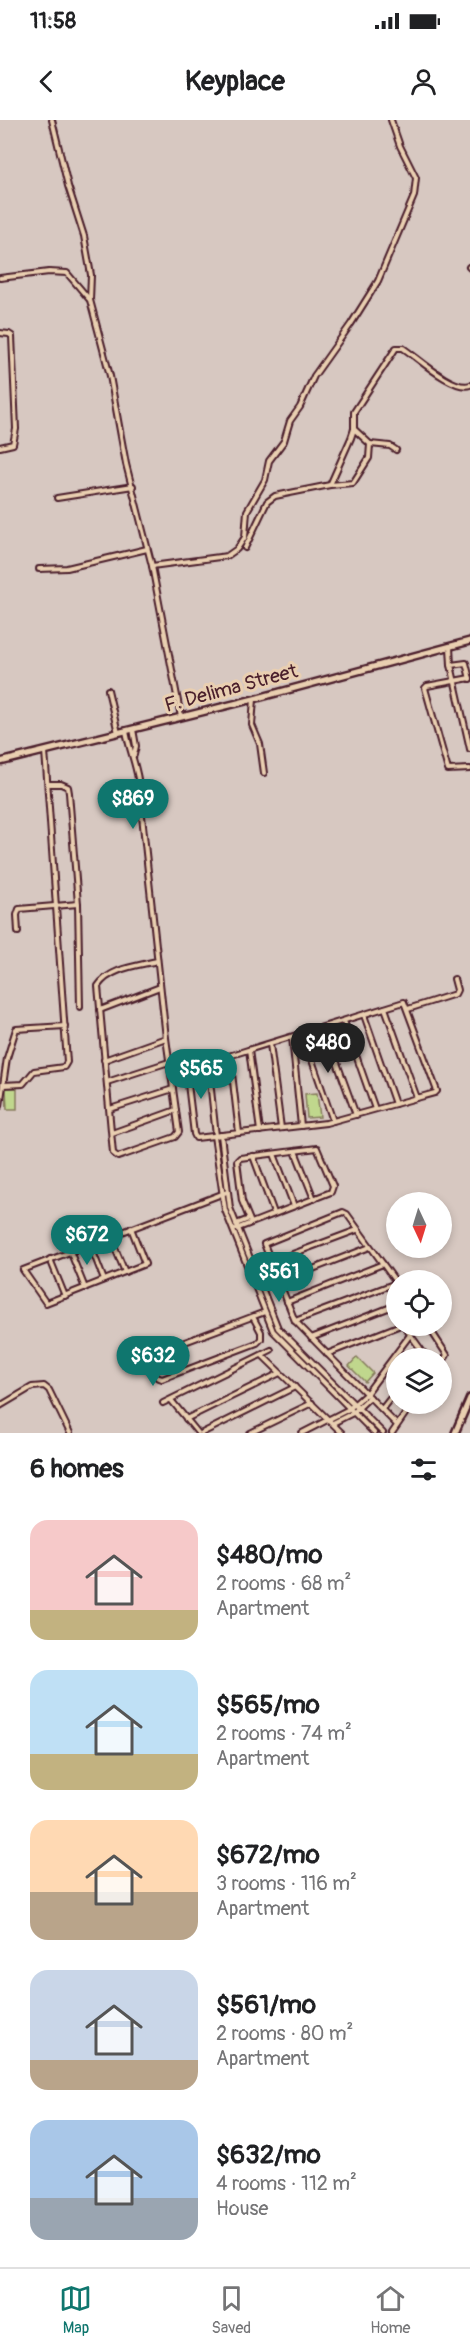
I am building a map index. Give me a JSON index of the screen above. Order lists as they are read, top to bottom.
{
  "streets": {
    "street": ["F. Delima Street"]
  },
  "north": "bottom",
  "page": {
    "status": "11:58",
    "header": "Keyplace",
    "price": [
      "$869",
      "$480",
      "$565",
      "$672",
      "$561",
      "$632"
    ],
    "heading": "6 homes",
    "list": [
      {
        "name": "$480/mo",
        "note": "2 rooms · 68 m² · Apartment"
      },
      {
        "name": "$565/mo",
        "note": "2 rooms · 74 m² · Apartment"
      },
      {
        "name": "$672/mo",
        "note": "3 rooms · 116 m² · Apartment"
      },
      {
        "name": "$561/mo",
        "note": "2 rooms · 80 m² · Apartment"
      },
      {
        "name": "$632/mo",
        "note": "4 rooms · 112 m² · House"
      }
    ],
    "tabs": ["Map", "Saved", "Home"]
  }
}
